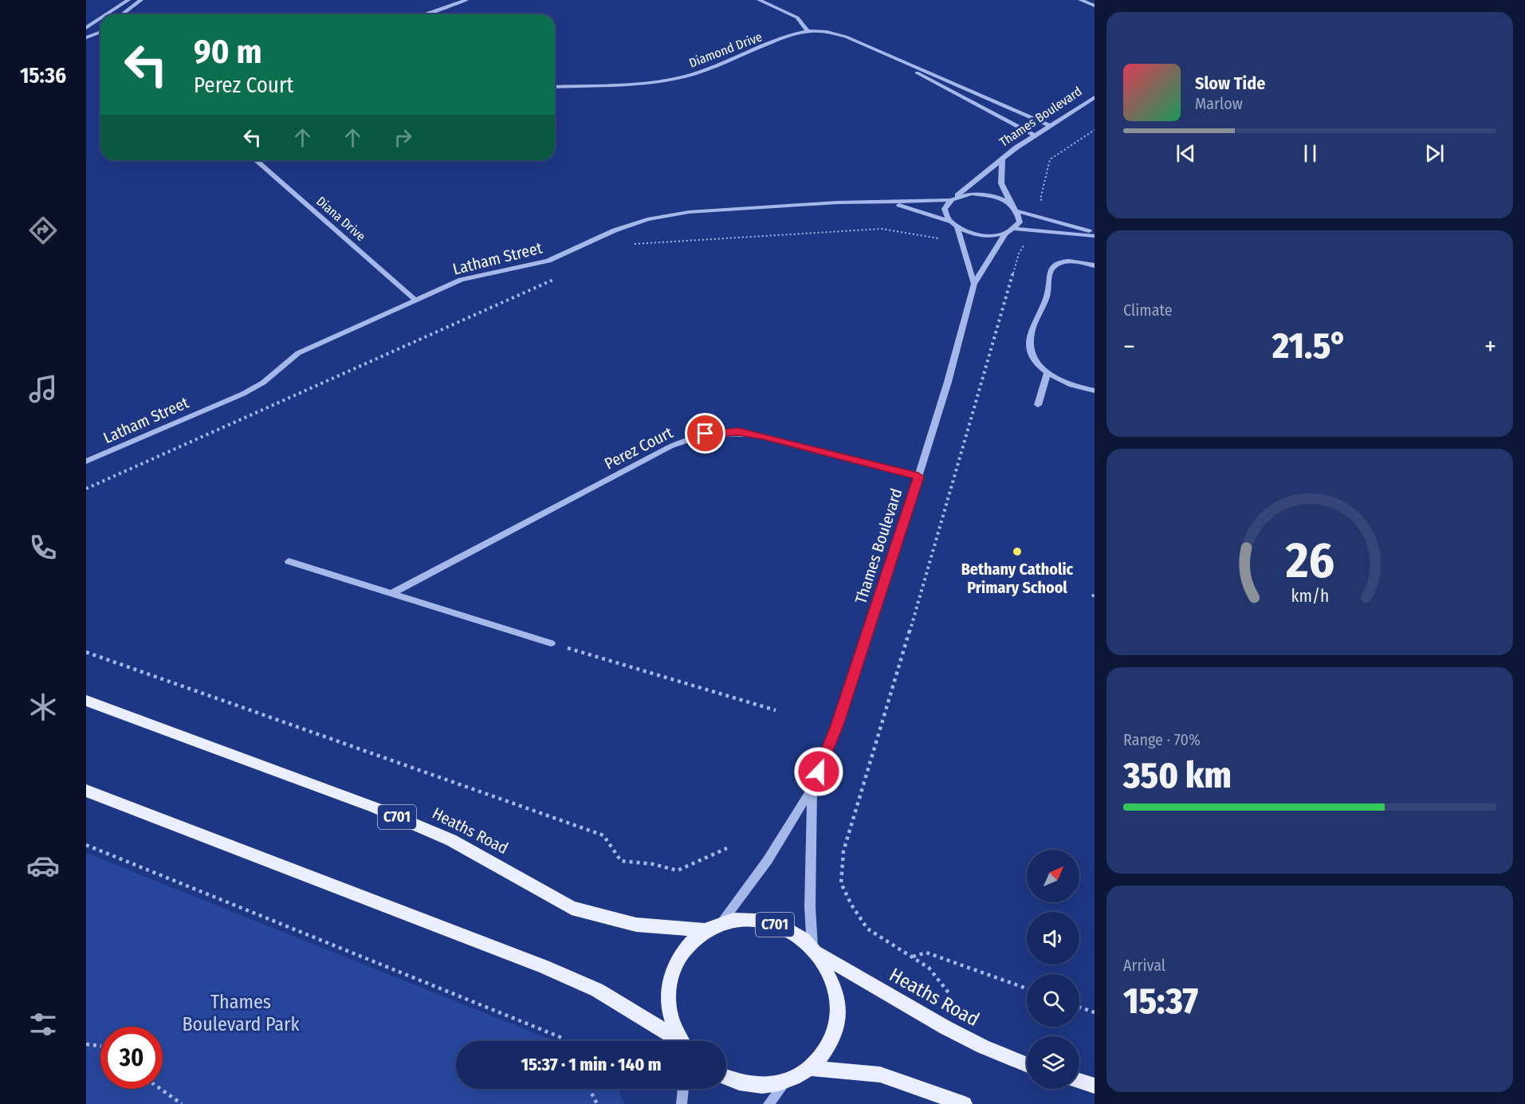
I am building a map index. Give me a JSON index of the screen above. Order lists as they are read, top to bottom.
{
  "streets": {
    "main road": ["C701", "Heaths Road"],
    "street": [
      "Diamond Drive",
      "Thames Boulevard",
      "Diana Drive",
      "Latham Street",
      "Perez Court"
    ]
  },
  "crossings": [
    ["Diamond Drive", "Thames Boulevard"],
    ["Thames Boulevard", "Latham Street"],
    ["Thames Boulevard", "Perez Court"],
    ["Thames Boulevard", "C701"],
    ["Thames Boulevard", "Heaths Road"],
    ["Diana Drive", "Latham Street"],
    ["C701", "Heaths Road"]
  ],
  "parks": ["Thames Boulevard Park"],
  "places": ["Bethany Catholic Primary School"],
  "north": "top right",
  "page": {
    "tabs": "15:36",
    "turn": ["90 m", "Perez Court"],
    "song": ["Slow Tide", "Marlow"],
    "tile": [
      "Climate",
      ["Range · 70%", "350 km"],
      ["Arrival", "15:37"]
    ],
    "heat": ["−", "21.5°", "+"],
    "limit": "30",
    "trip": "15:37 · 1 min · 140 m",
    "gauge": ["26", "km/h"]
  }
}
